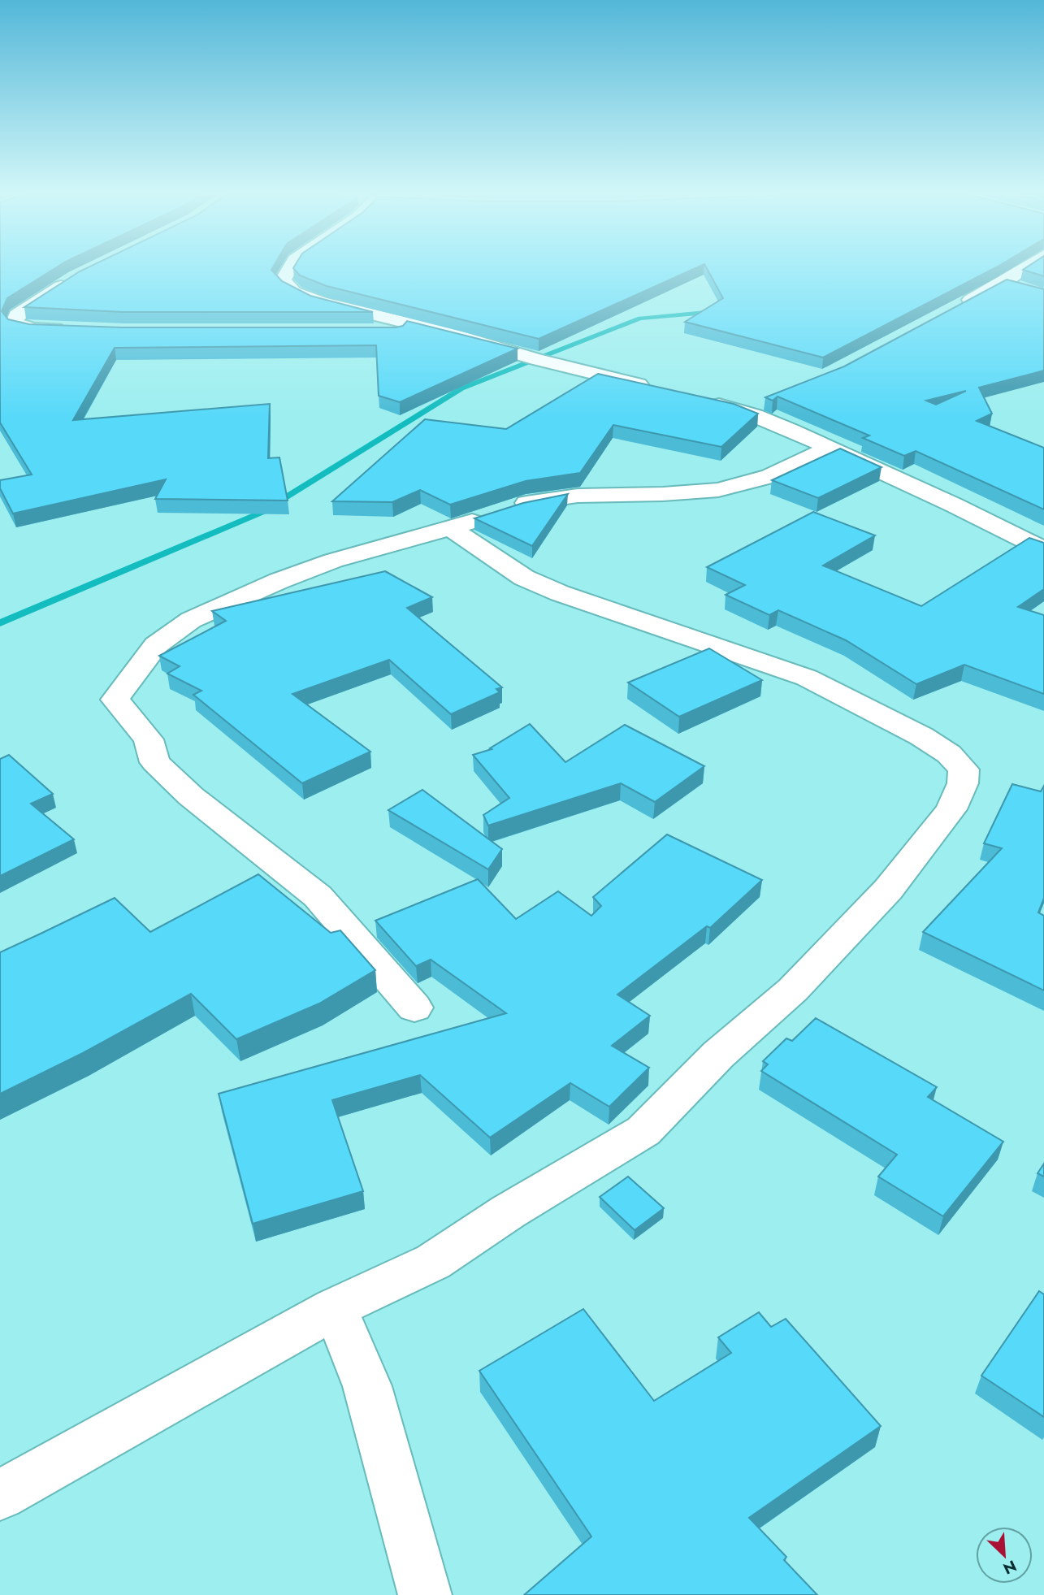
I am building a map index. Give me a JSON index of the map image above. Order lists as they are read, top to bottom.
{
  "north": "bottom right"
}
